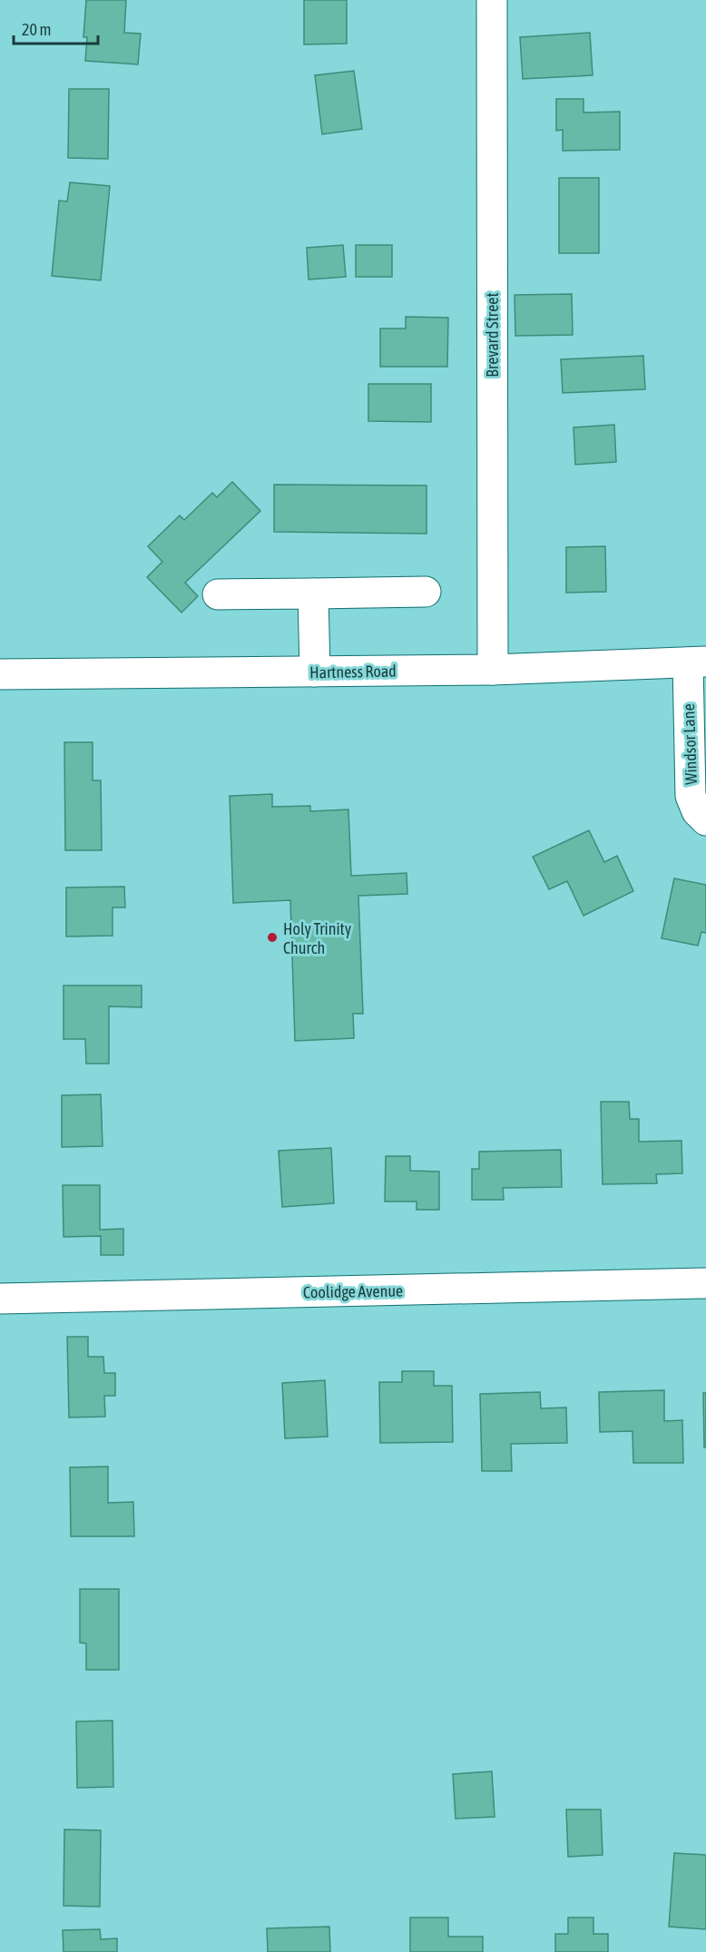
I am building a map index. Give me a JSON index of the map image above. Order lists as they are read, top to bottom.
{
  "streets": {
    "street": [
      "Brevard Street",
      "Hartness Road",
      "Windsor Lane",
      "Coolidge Avenue"
    ]
  },
  "crossings": [
    ["Brevard Street", "Hartness Road"],
    ["Hartness Road", "Windsor Lane"]
  ],
  "places": ["Holy Trinity Church"],
  "scale_bar": "20 m"
}
